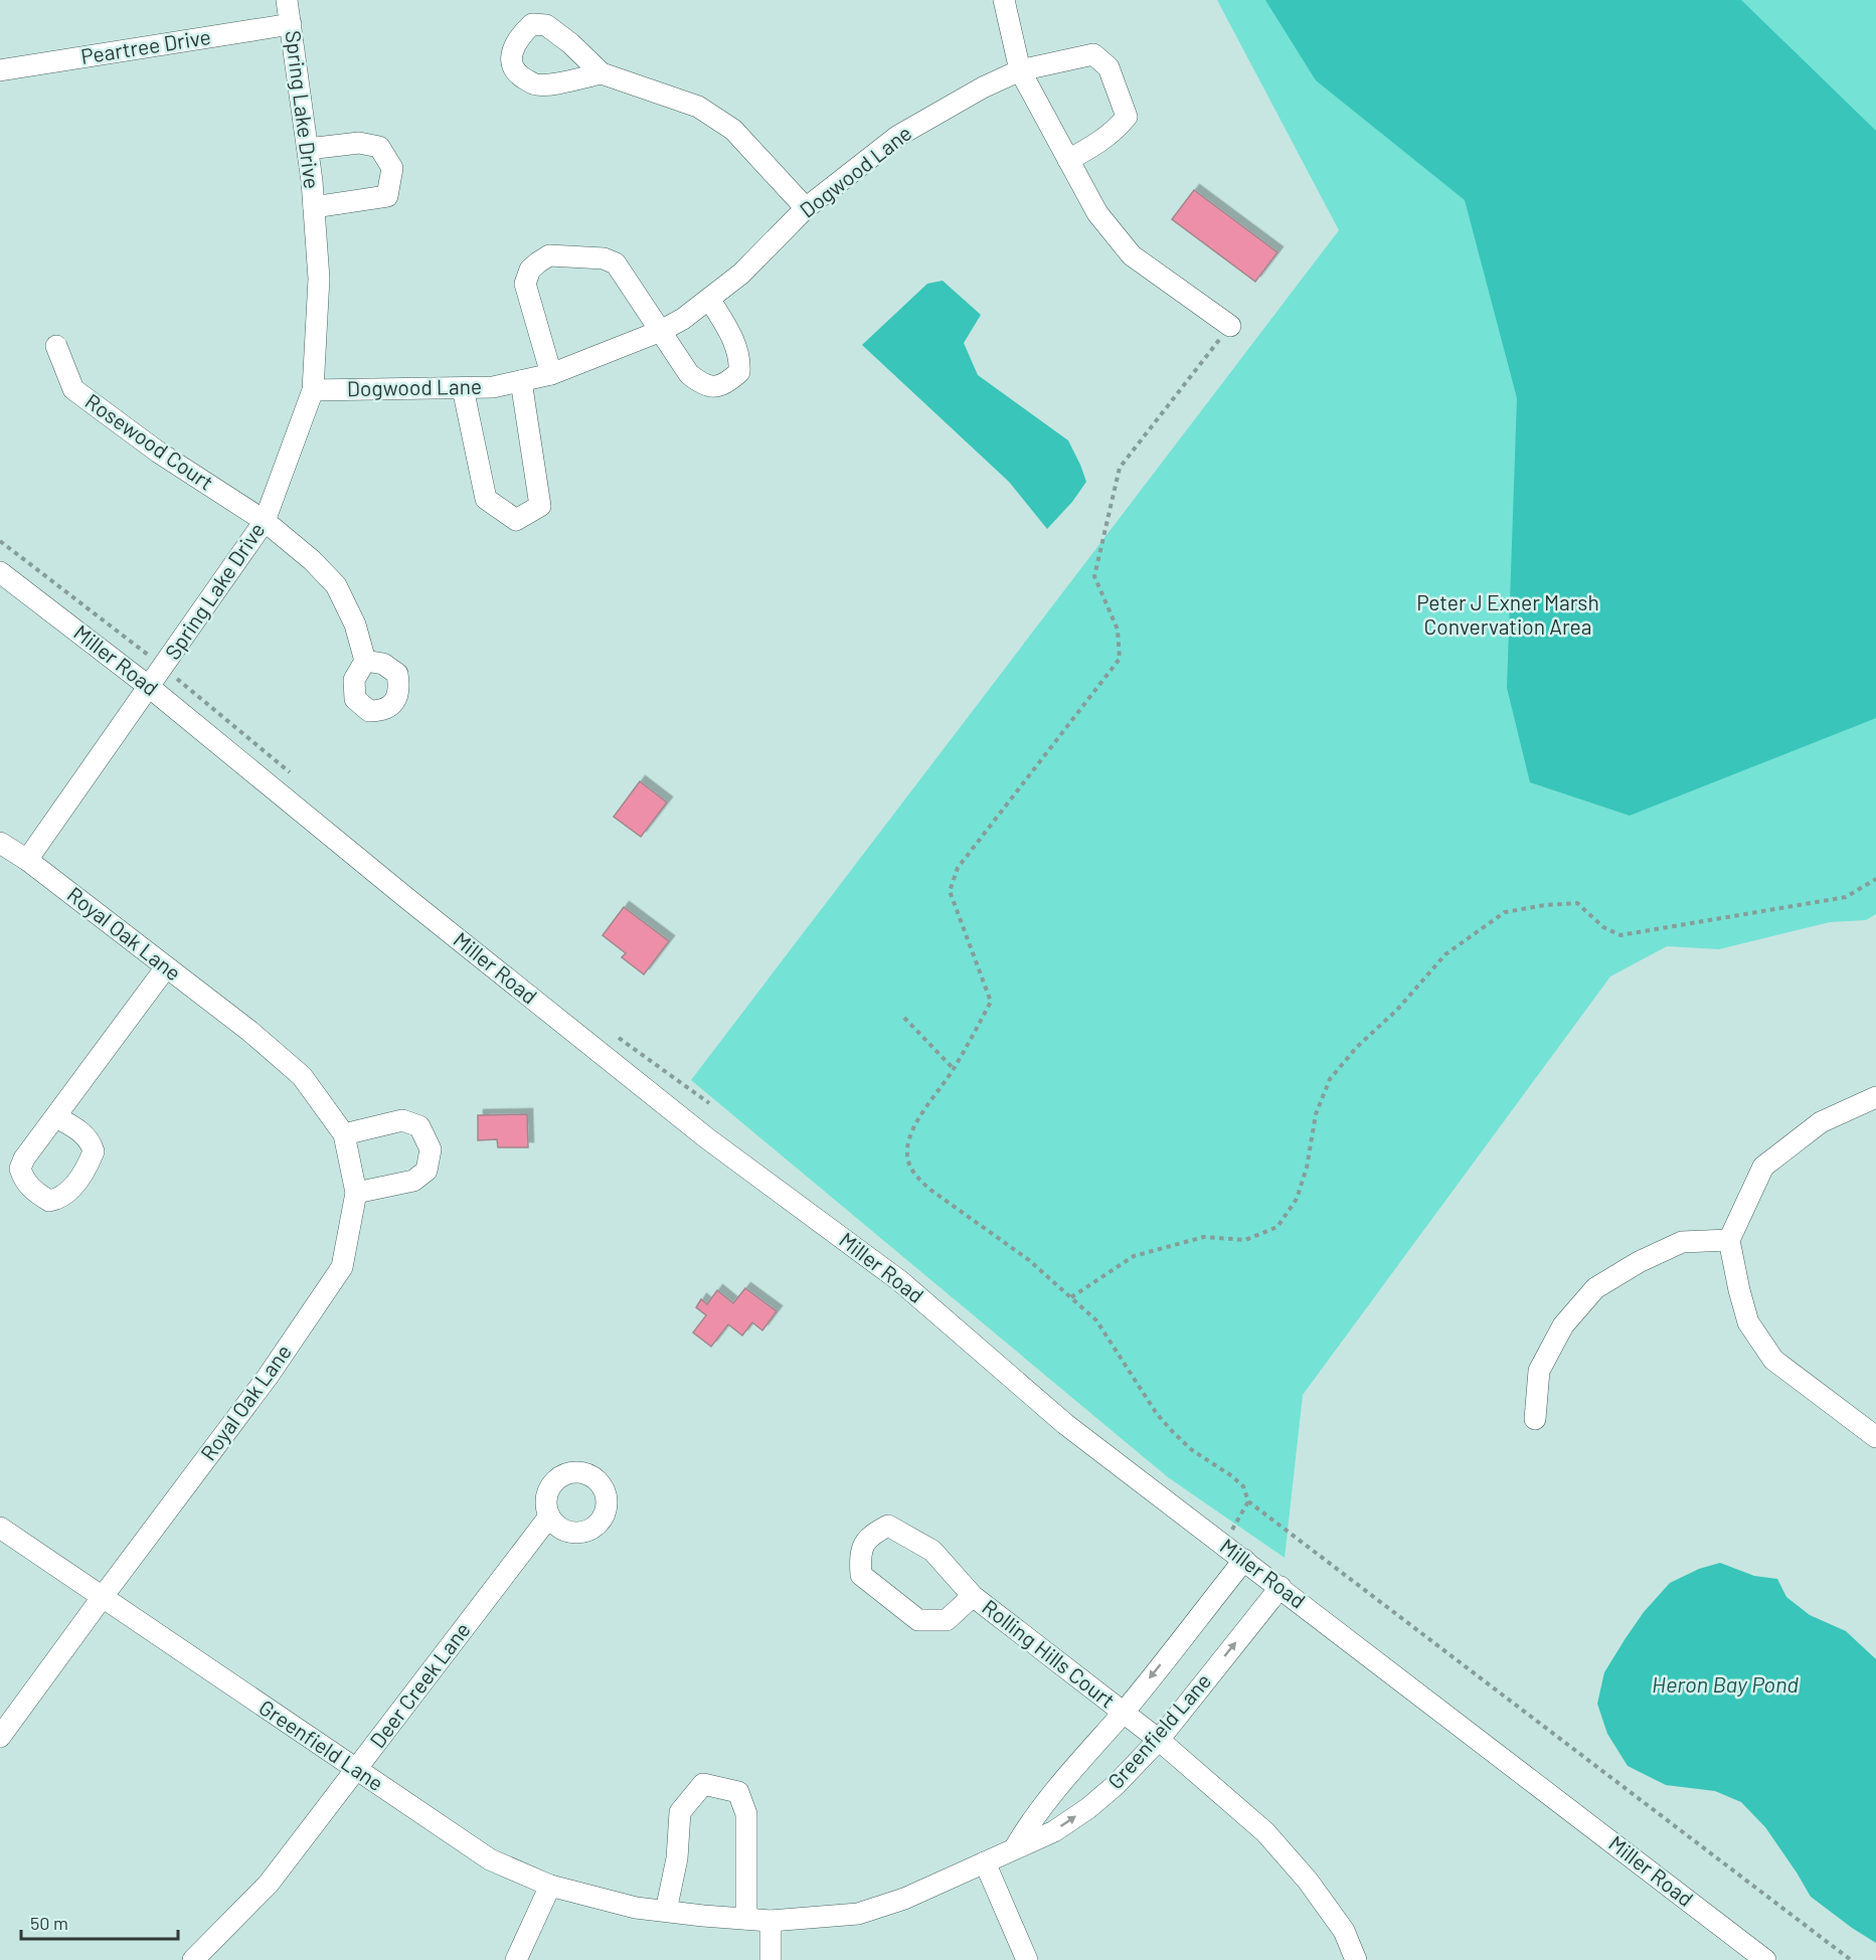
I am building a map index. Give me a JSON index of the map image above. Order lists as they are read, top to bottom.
{
  "streets": {
    "street": [
      "Peartree Drive",
      "Spring Lake Drive",
      "Dogwood Lane",
      "Rosewood Court",
      "Miller Road",
      "Royal Oak Lane",
      "Rolling Hills Court",
      "Deer Creek Lane",
      "Greenfield Lane"
    ]
  },
  "crossings": [
    ["Peartree Drive", "Spring Lake Drive"],
    ["Spring Lake Drive", "Dogwood Lane"],
    ["Spring Lake Drive", "Rosewood Court"],
    ["Spring Lake Drive", "Miller Road"],
    ["Spring Lake Drive", "Royal Oak Lane"],
    ["Miller Road", "Greenfield Lane"],
    ["Royal Oak Lane", "Greenfield Lane"],
    ["Rolling Hills Court", "Greenfield Lane"],
    ["Deer Creek Lane", "Greenfield Lane"]
  ],
  "water": ["Heron Bay Pond"],
  "parks": ["Peter J Exner Marsh Convervation Area"],
  "scale_bar": "50 m"
}
